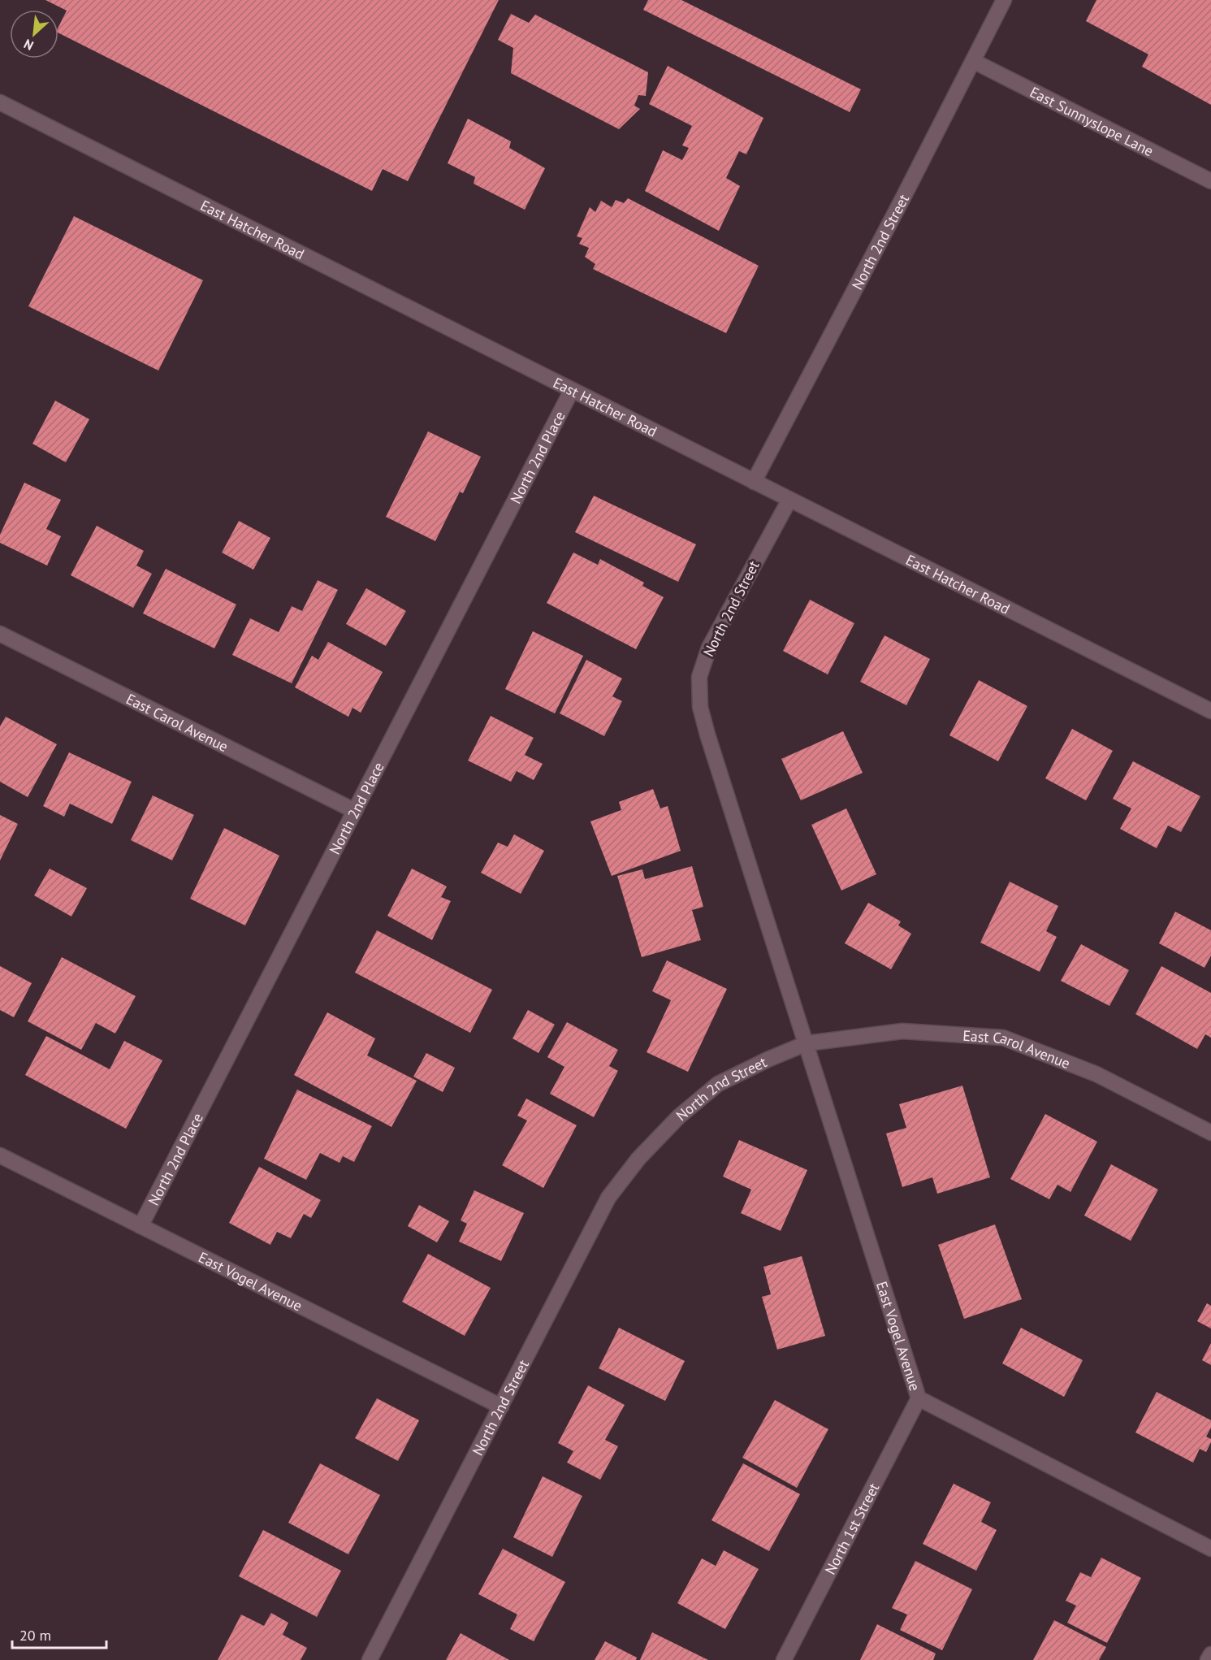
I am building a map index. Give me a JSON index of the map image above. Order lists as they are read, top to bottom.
{
  "streets": {
    "street": [
      "East Sunnyslope Lane",
      "East Hatcher Road",
      "North 2nd Street",
      "North 2nd Place",
      "East Carol Avenue",
      "East Vogel Avenue",
      "North 1st Street"
    ]
  },
  "crossings": [
    ["East Sunnyslope Lane", "North 2nd Street"],
    ["East Hatcher Road", "North 2nd Street"],
    ["East Hatcher Road", "North 2nd Place"],
    ["North 2nd Street", "East Carol Avenue"],
    ["North 2nd Street", "East Vogel Avenue"],
    ["North 2nd Place", "East Carol Avenue"],
    ["North 2nd Place", "East Vogel Avenue"],
    ["East Carol Avenue", "East Vogel Avenue"],
    ["East Vogel Avenue", "North 1st Street"]
  ],
  "scale_bar": "20 m",
  "north": "bottom left"
}
